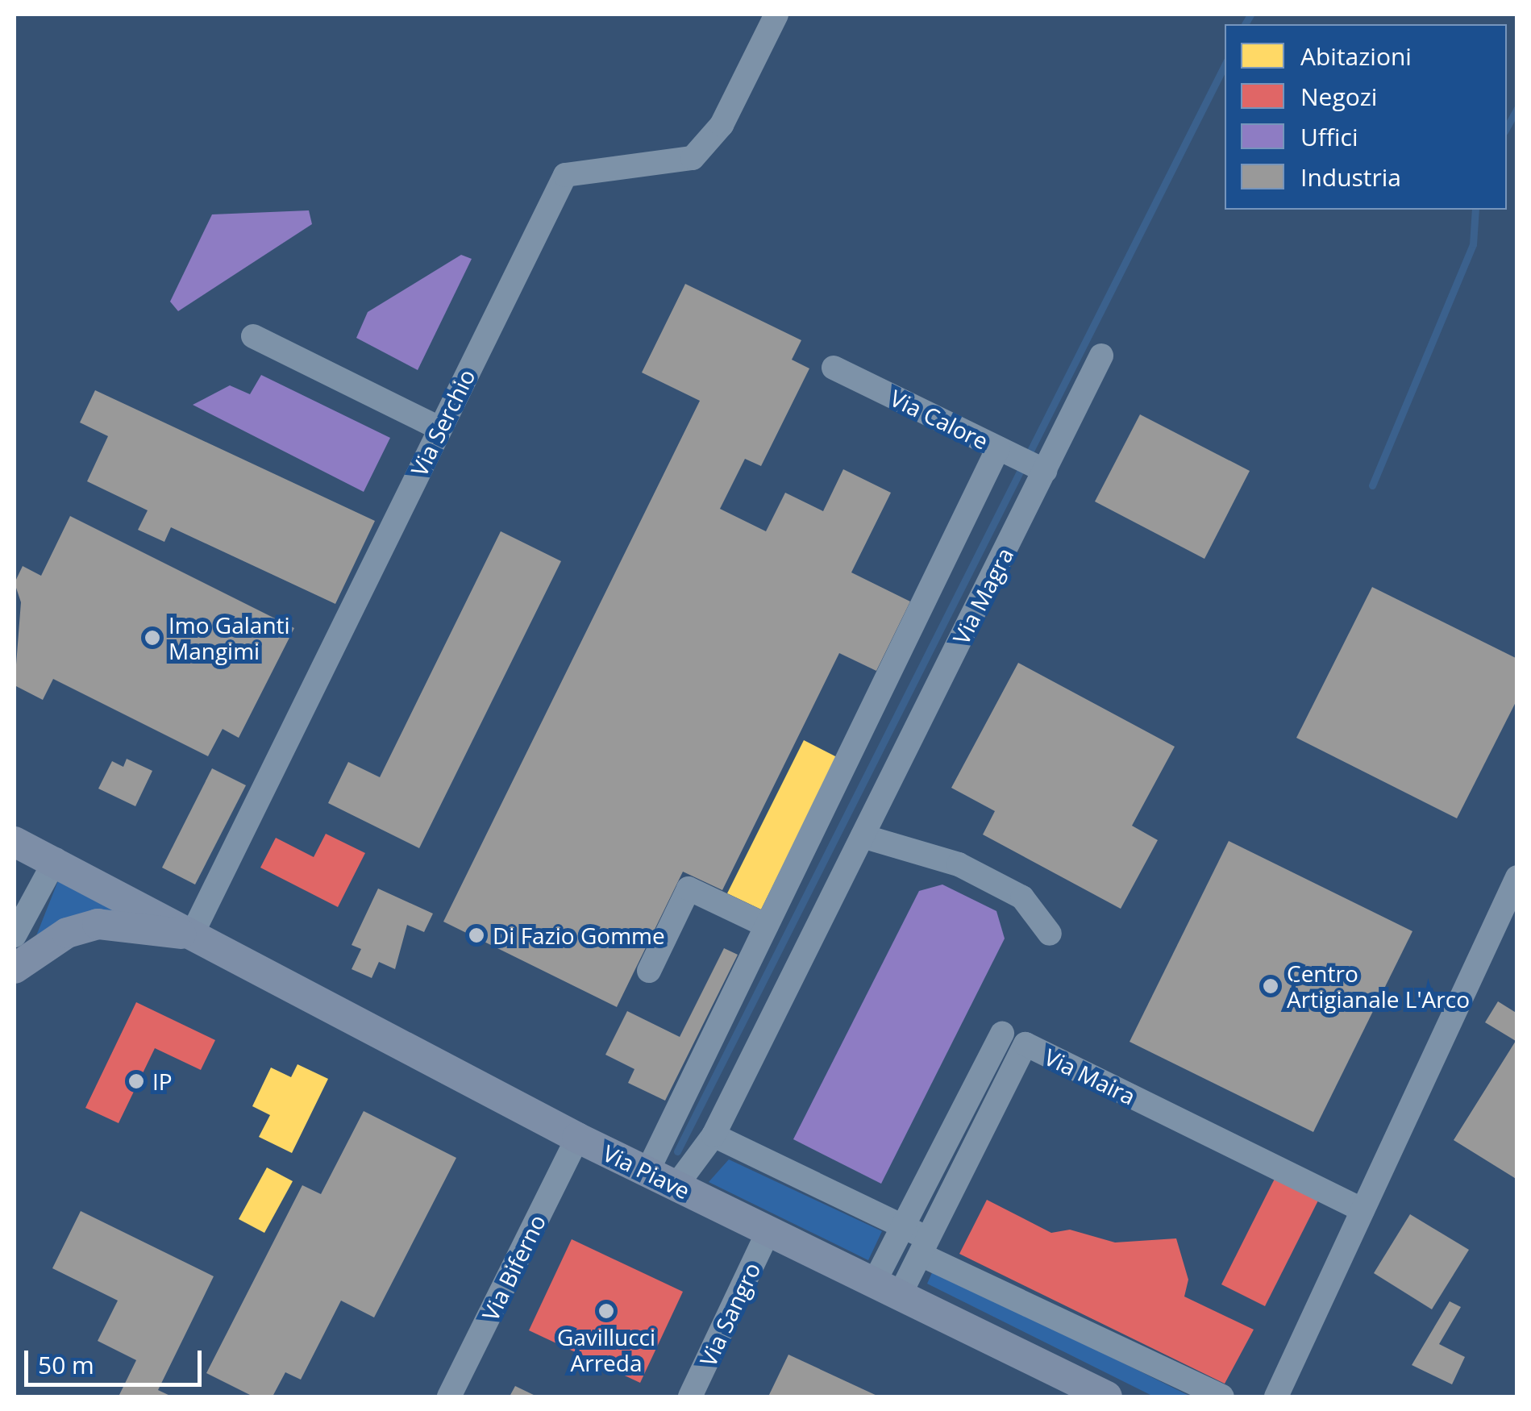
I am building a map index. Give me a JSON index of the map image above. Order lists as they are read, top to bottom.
{
  "streets": {
    "main road": ["Via Piave"],
    "street": [
      "Via Calore",
      "Via Serchio",
      "Via Magra",
      "Via Maira",
      "Via Biferno",
      "Via Sangro"
    ]
  },
  "crossings": [
    ["Via Calore", "Via Magra"],
    ["Via Serchio", "Via Piave"],
    ["Via Magra", "Via Piave"],
    ["Via Maira", "Via Piave"],
    ["Via Piave", "Via Biferno"],
    ["Via Piave", "Via Sangro"]
  ],
  "places": [
    "Imo Galanti Mangimi",
    "Di Fazio Gomme",
    "Centro Artigianale L'Arco",
    "IP",
    "Gavillucci Arreda"
  ],
  "legend": [
    "Abitazioni",
    "Negozi",
    "Uffici",
    "Industria"
  ],
  "scale_bar": "50 m"
}
